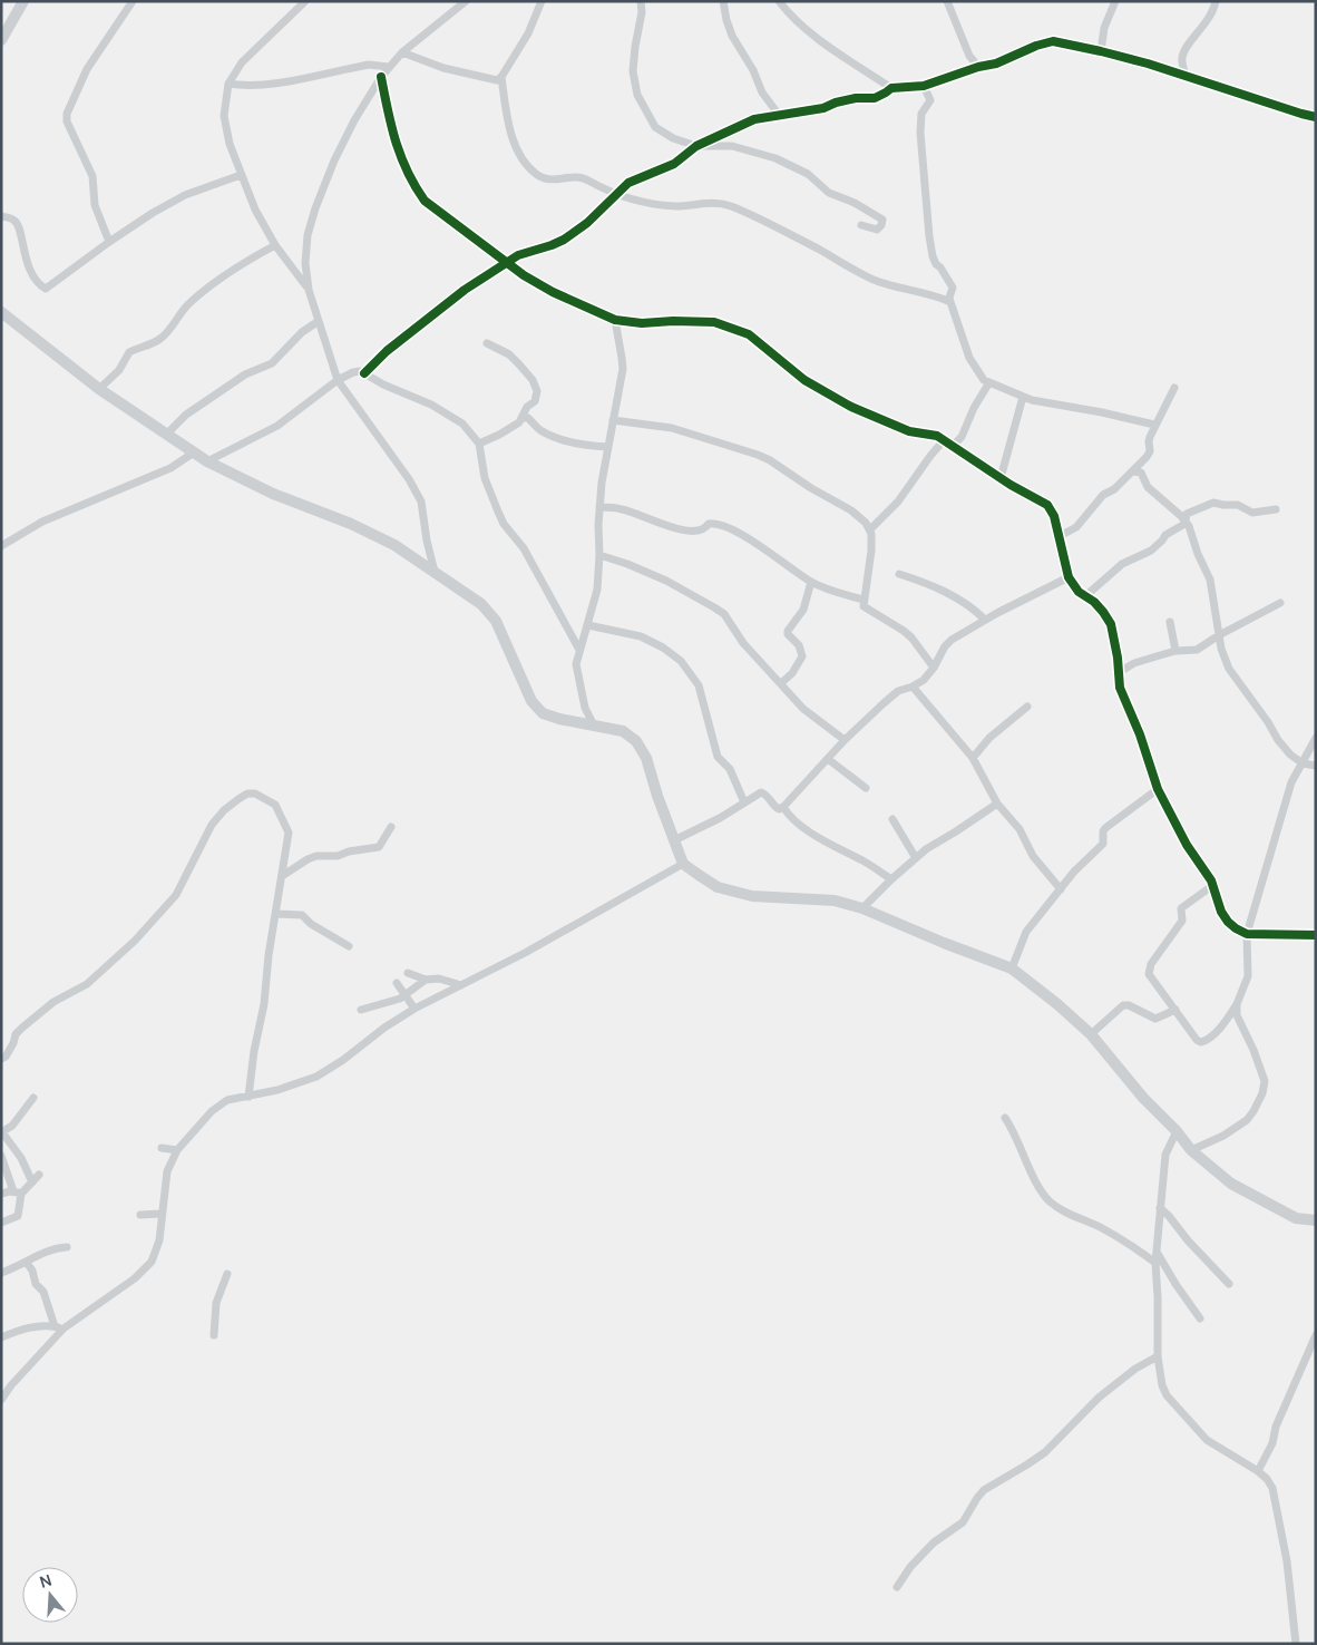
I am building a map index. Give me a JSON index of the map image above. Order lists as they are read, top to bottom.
{
  "north": "top"
}
